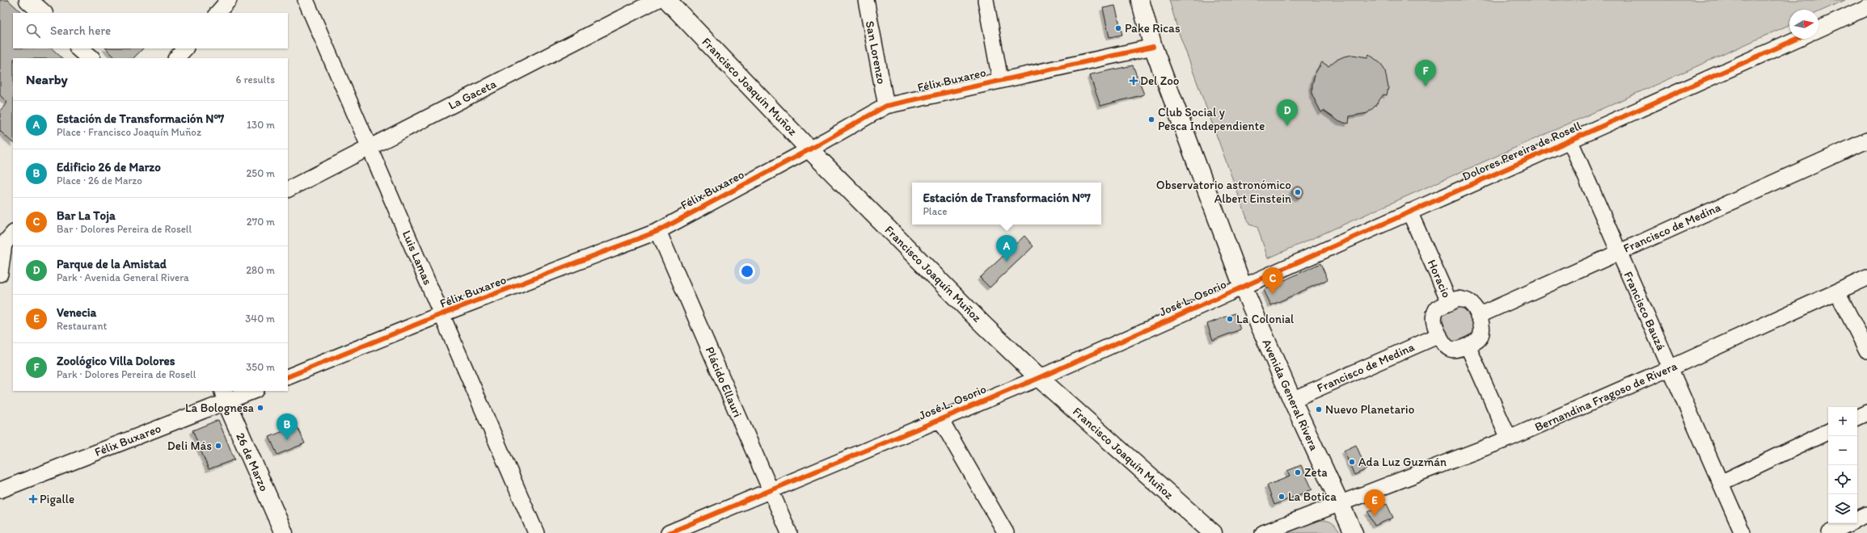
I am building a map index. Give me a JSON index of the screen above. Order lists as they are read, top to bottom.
{
  "streets": {
    "street": [
      "San Lorenzo",
      "Félix Buxareo",
      "Francisco Joaquín Muñoz",
      "La Gaceta",
      "Dolores Pereira de Rosell",
      "Francisco de Medina",
      "Luis Lamas",
      "Horacio",
      "José L. Osorio",
      "Francisco Bauzá",
      "Plácido Ellauri",
      "Avenida General Rivera",
      "Bernandina Fragoso de Rivera",
      "26 de Marzo"
    ]
  },
  "crossings": [
    ["San Lorenzo", "Félix Buxareo"],
    ["Félix Buxareo", "Francisco Joaquín Muñoz"],
    ["Félix Buxareo", "Luis Lamas"],
    ["Félix Buxareo", "Plácido Ellauri"],
    ["Félix Buxareo", "Avenida General Rivera"],
    ["Félix Buxareo", "26 de Marzo"],
    ["Francisco Joaquín Muñoz", "José L. Osorio"],
    ["La Gaceta", "Luis Lamas"],
    ["Dolores Pereira de Rosell", "Horacio"],
    ["Dolores Pereira de Rosell", "José L. Osorio"],
    ["Dolores Pereira de Rosell", "Francisco Bauzá"],
    ["Dolores Pereira de Rosell", "Avenida General Rivera"],
    ["Francisco de Medina", "Horacio"],
    ["Francisco de Medina", "Francisco Bauzá"],
    ["Francisco de Medina", "Avenida General Rivera"],
    ["José L. Osorio", "Plácido Ellauri"],
    ["José L. Osorio", "Avenida General Rivera"],
    ["Francisco Bauzá", "Bernandina Fragoso de Rivera"],
    ["Avenida General Rivera", "Bernandina Fragoso de Rivera"]
  ],
  "places": {
    "other": [
      "Pake Ricas",
      "Club Social y Pesca Independiente",
      "Observatorio astronómico Albert Einstein",
      "La Colonial",
      "La Bolognesa",
      "Nuevo Planetario",
      "Deli Más",
      "Ada Luz Guzmán",
      "Zeta",
      "La Botica"
    ],
    "health": ["Del Zoo", "Pigalle"]
  },
  "north": "right",
  "page": {
    "search": "Search here",
    "heading": ["Nearby", "6 results"],
    "pins": [
      "F",
      "D",
      "A",
      "C",
      "B",
      "E"
    ],
    "list": [
      {
        "mark": "A",
        "name": "Estación de Transformación Nº7",
        "note": "Place · Francisco Joaquín Muñoz",
        "value": "130 m"
      },
      {
        "mark": "B",
        "name": "Edificio 26 de Marzo",
        "note": "Place · 26 de Marzo",
        "value": "250 m"
      },
      {
        "mark": "C",
        "name": "Bar La Toja",
        "note": "Bar · Dolores Pereira de Rosell",
        "value": "270 m"
      },
      {
        "mark": "D",
        "name": "Parque de la Amistad",
        "note": "Park · Avenida General Rivera",
        "value": "280 m"
      },
      {
        "mark": "E",
        "name": "Venecia",
        "note": "Restaurant",
        "value": "340 m"
      },
      {
        "mark": "F",
        "name": "Zoológico Villa Dolores",
        "note": "Park · Dolores Pereira de Rosell",
        "value": "350 m"
      }
    ],
    "popup": ["Estación de Transformación Nº7", "Place"],
    "map_buttons": ["+", "−"]
  }
}
